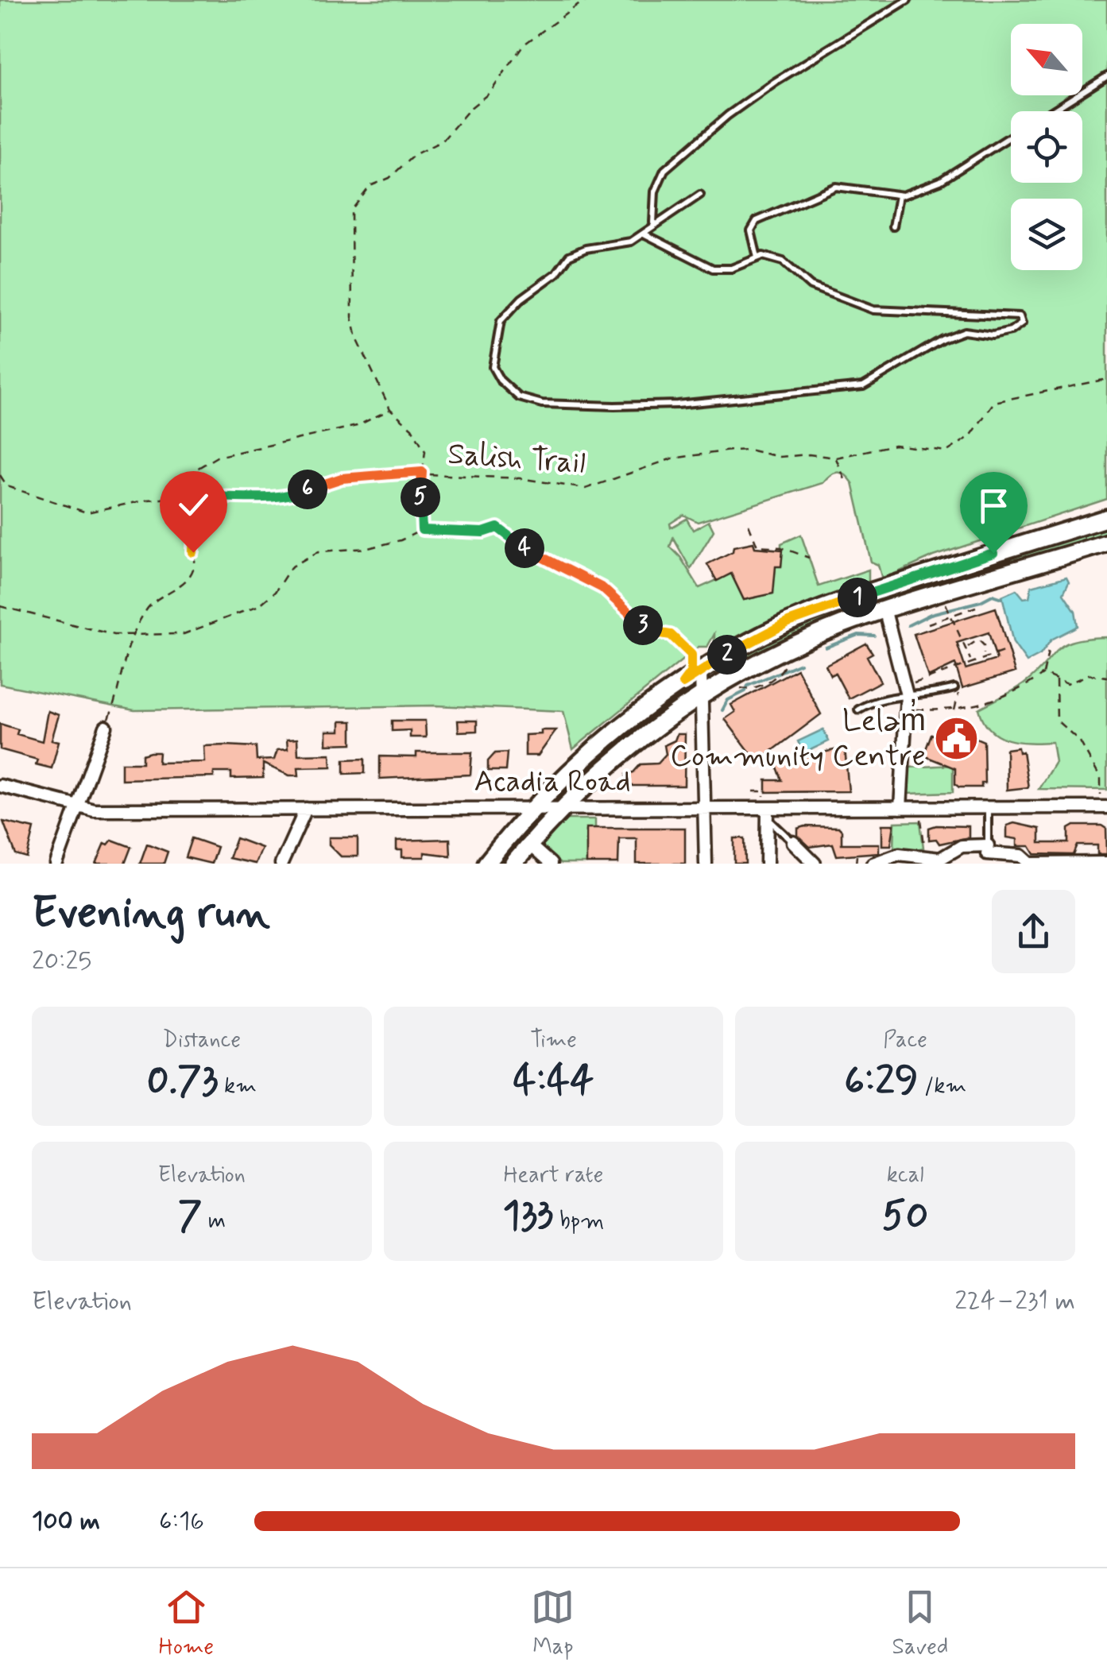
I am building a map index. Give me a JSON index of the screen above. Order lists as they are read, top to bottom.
{
  "streets": {
    "street": ["Acadia Road"],
    "path": ["Salish Trail"]
  },
  "places": {
    "public building": ["Leləm̓ Community Centre"]
  },
  "north": "top left",
  "page": {
    "pins": [
      "6",
      "5",
      "4",
      "1",
      "3",
      "2"
    ],
    "heading": ["Evening run", "20:25"],
    "stats": [
      ["Distance", "0.73 km"],
      ["Time", "4:44"],
      ["Pace", "6:29 /km"],
      ["Elevation", "7 m"],
      ["Heart rate", "133 bpm"],
      ["kcal", "50"]
    ],
    "chart": ["Elevation", "224–231 m"],
    "list": [
      {
        "name": "100 m",
        "note": "6:16"
      }
    ],
    "tabs": ["Home", "Map", "Saved"]
  }
}
